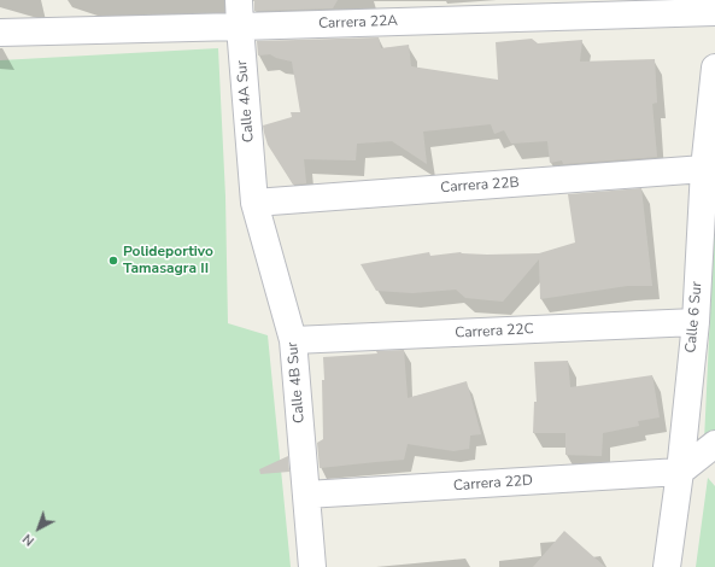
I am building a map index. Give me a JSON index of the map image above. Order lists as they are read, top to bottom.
{
  "streets": {
    "street": [
      "Carrera 22A",
      "Calle 4A Sur",
      "Carrera 22B",
      "Calle 6 Sur",
      "Carrera 22C",
      "Calle 4B Sur",
      "Carrera 22D"
    ]
  },
  "crossings": [
    ["Carrera 22A", "Calle 4A Sur"],
    ["Calle 4A Sur", "Carrera 22B"],
    ["Calle 4A Sur", "Calle 4B Sur"],
    ["Carrera 22B", "Calle 6 Sur"],
    ["Carrera 22B", "Calle 4B Sur"],
    ["Calle 6 Sur", "Carrera 22C"],
    ["Calle 6 Sur", "Carrera 22D"],
    ["Carrera 22C", "Calle 4B Sur"],
    ["Calle 4B Sur", "Carrera 22D"]
  ],
  "places": ["Polideportivo Tamasagra II"],
  "north": "bottom left"
}
